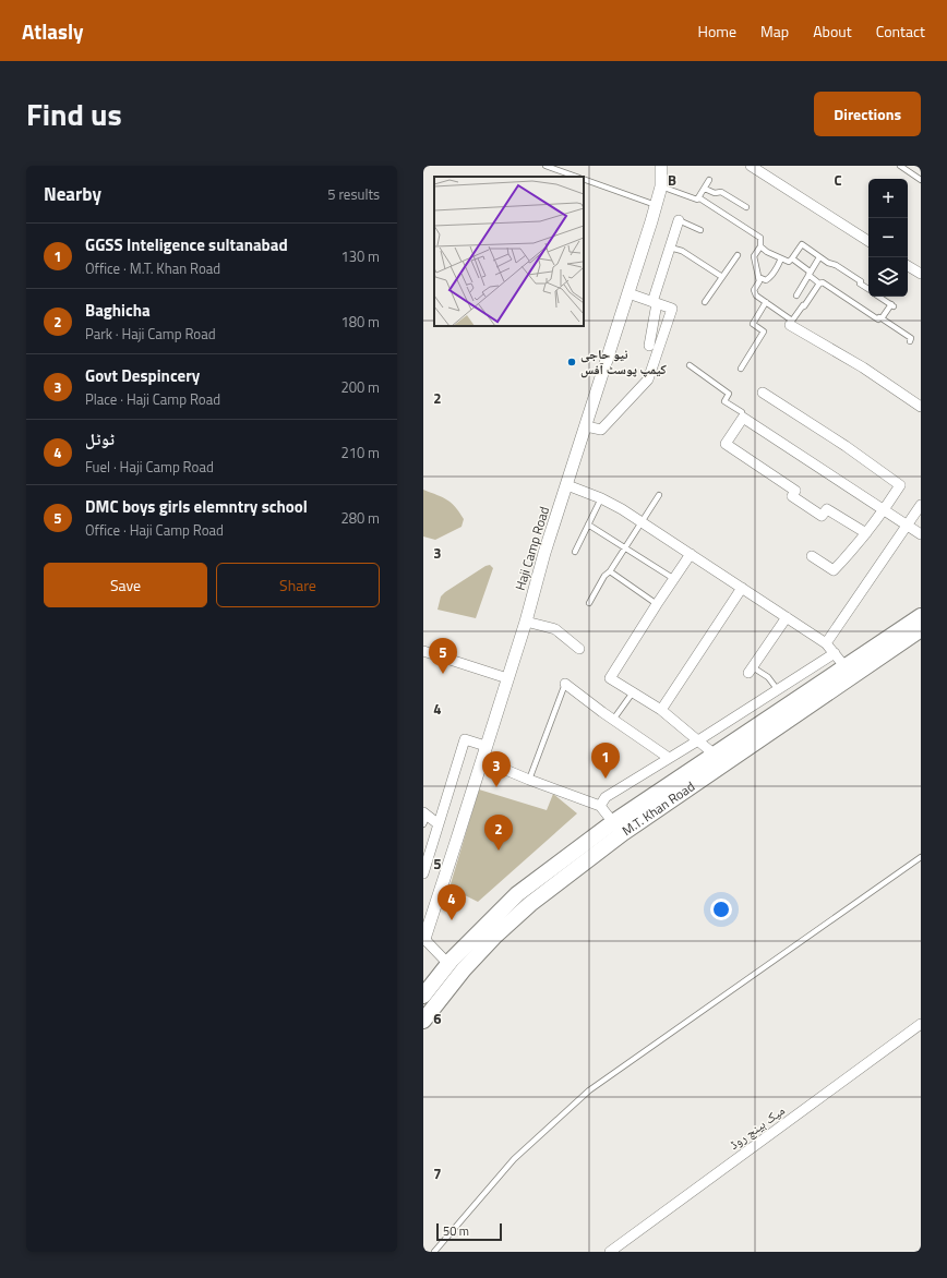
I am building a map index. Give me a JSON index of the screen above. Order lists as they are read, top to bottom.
{
  "streets": {
    "highway": ["M.T. Khan Road"],
    "street": ["Haji Camp Road", "میک ہینچ روڈ"]
  },
  "places": ["نیو حاجی کیمپ پوسٹ آفس"],
  "scale_bar": "50 m",
  "page": {
    "header": "Atlasly",
    "nav": [
      "Home",
      "Map",
      "About",
      "Contact"
    ],
    "title": "Find us",
    "buttons": [
      "Directions",
      ["Save", "Share"]
    ],
    "heading": ["Nearby", "5 results"],
    "map_buttons": ["+", "−"],
    "list": [
      {
        "mark": "1",
        "name": "GGSS Inteligence sultanabad",
        "note": "Office · M.T. Khan Road",
        "value": "130 m"
      },
      {
        "mark": "2",
        "name": "Baghicha",
        "note": "Park · Haji Camp Road",
        "value": "180 m"
      },
      {
        "mark": "3",
        "name": "Govt Despincery",
        "note": "Place · Haji Camp Road",
        "value": "200 m"
      },
      {
        "mark": "4",
        "name": "ٹوٹل",
        "note": "Fuel · Haji Camp Road",
        "value": "210 m"
      },
      {
        "mark": "5",
        "name": "DMC boys girls elemntry school",
        "note": "Office · Haji Camp Road",
        "value": "280 m"
      }
    ],
    "pins": [
      "5",
      "1",
      "3",
      "2",
      "4"
    ],
    "scale": "50 m"
  },
  "grid": {
    "columns": ["B", "C"],
    "rows": [
      "2",
      "3",
      "4",
      "5",
      "6",
      "7"
    ]
  }
}
